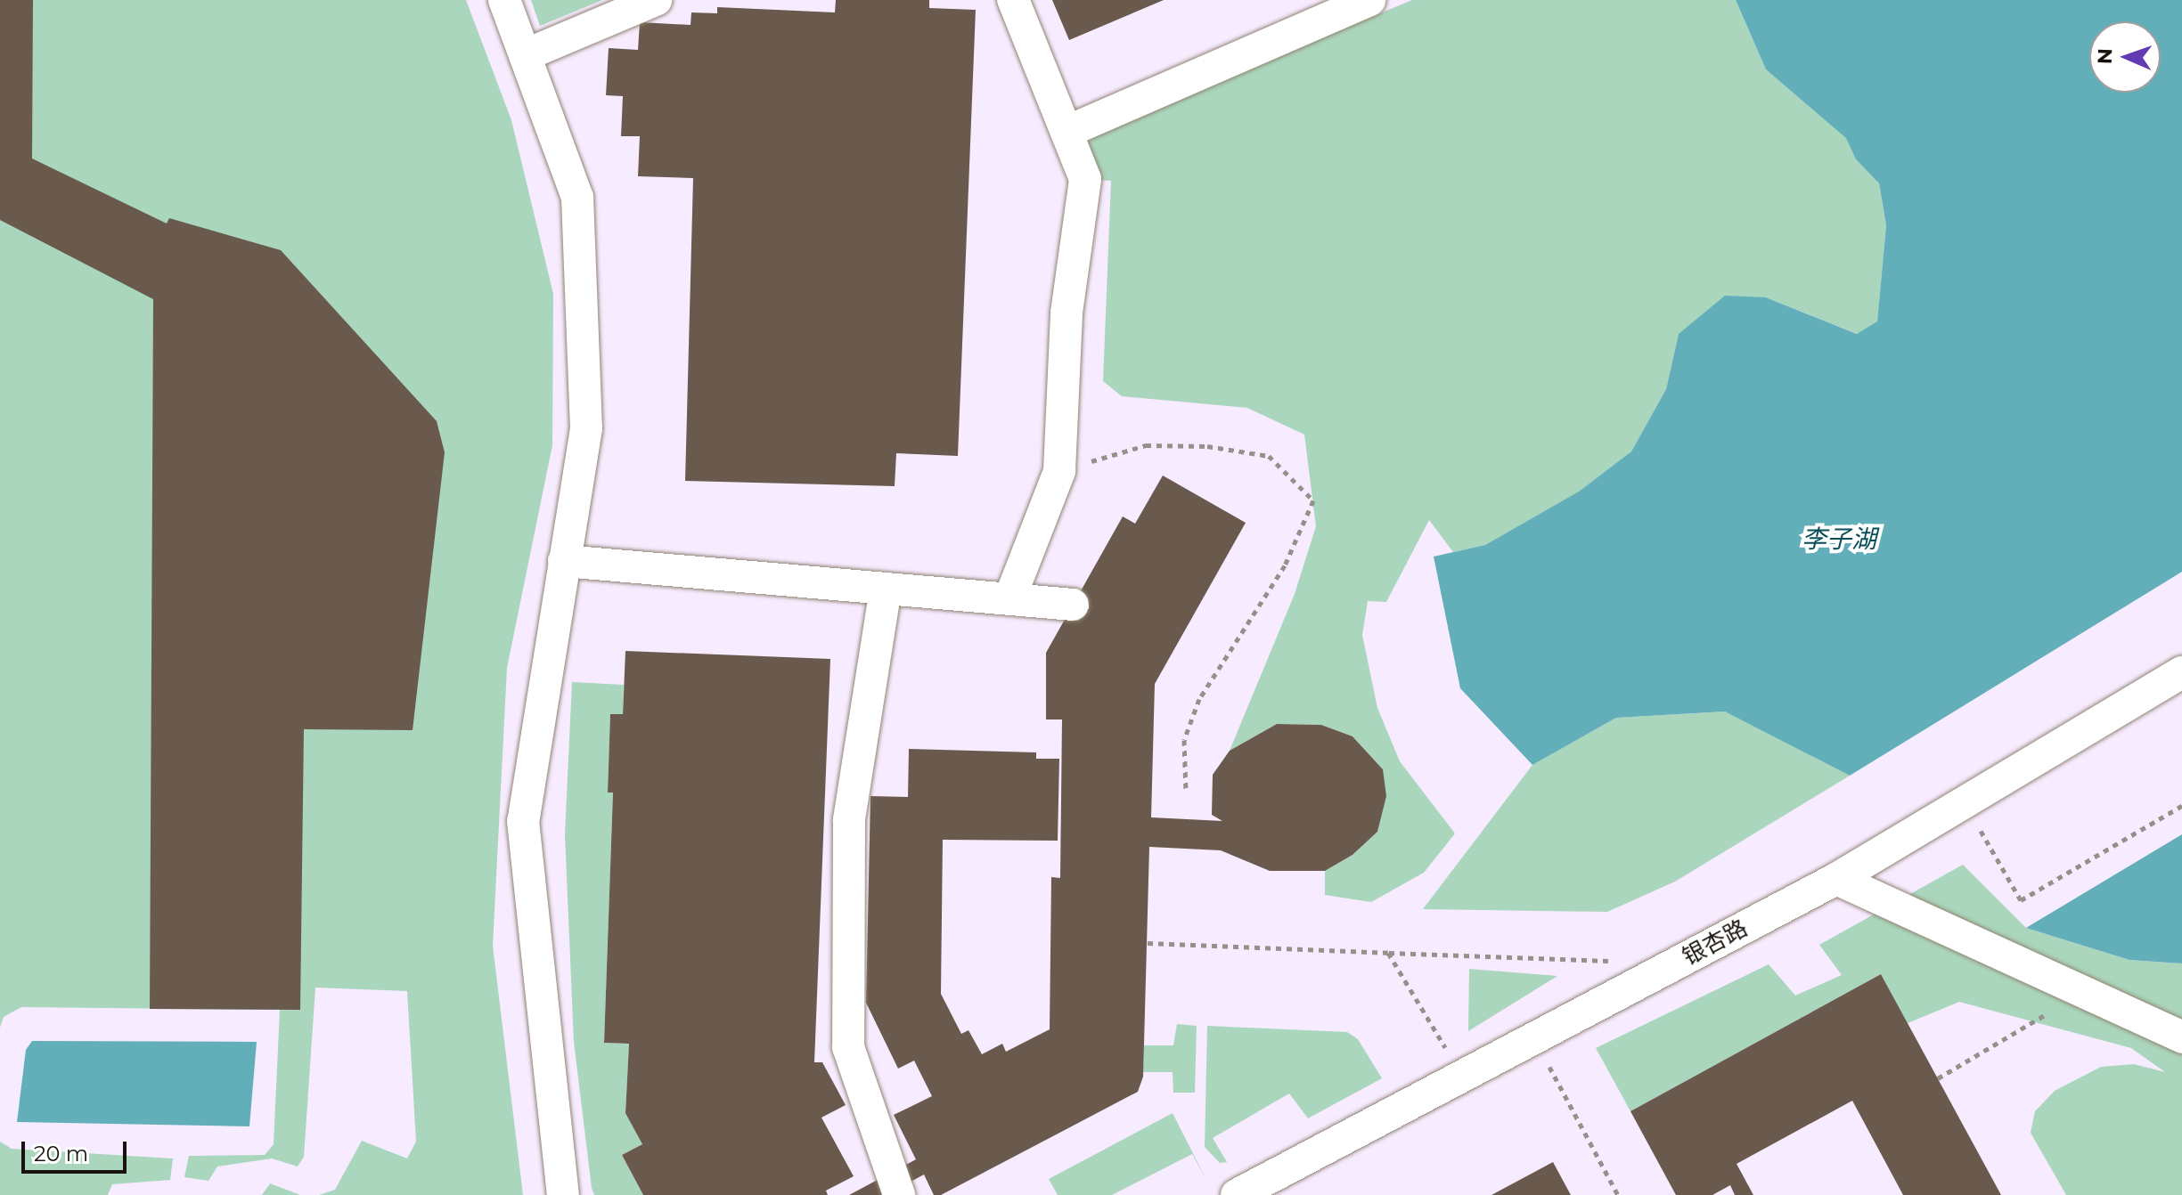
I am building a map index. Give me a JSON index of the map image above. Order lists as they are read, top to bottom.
{
  "streets": {
    "street": ["银杏路"]
  },
  "water": ["李子湖"],
  "scale_bar": "20 m",
  "north": "left"
}
